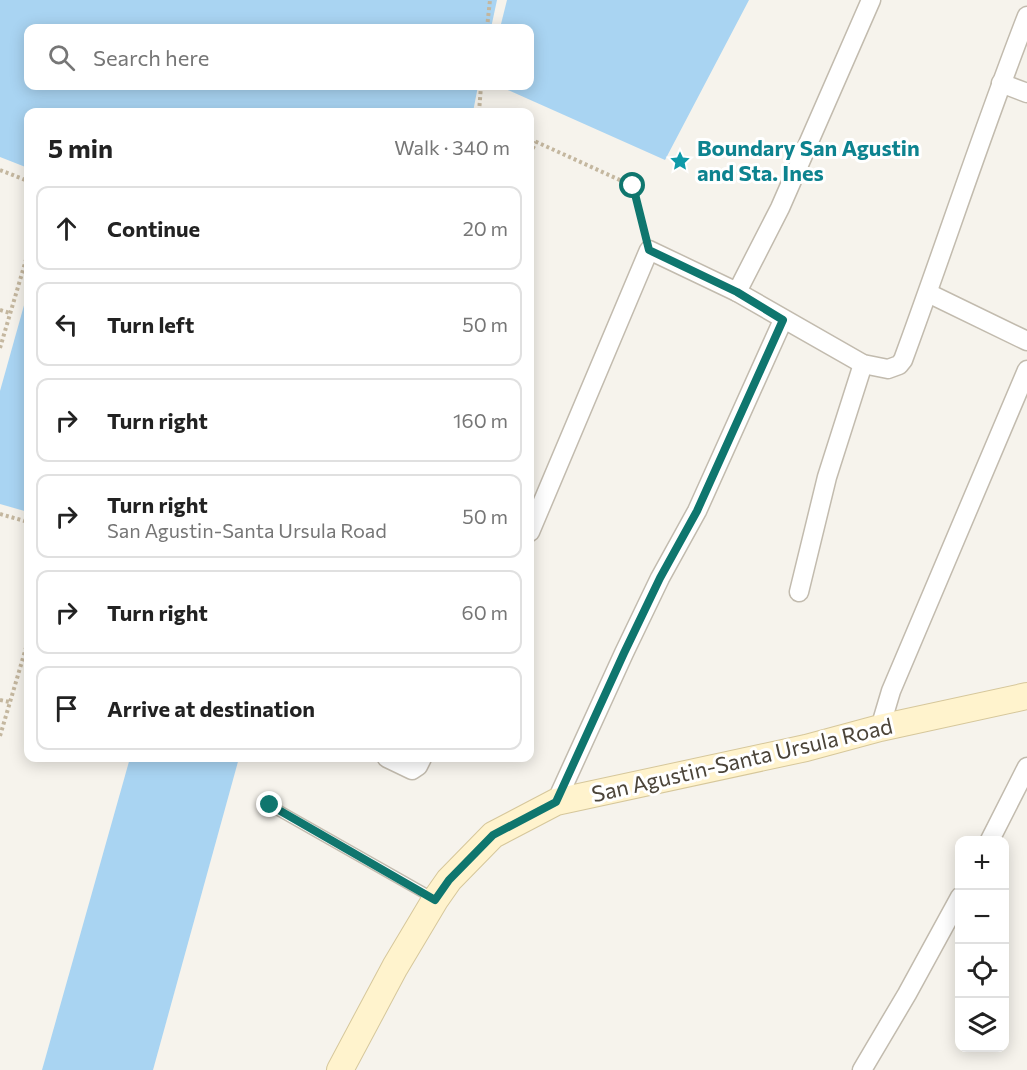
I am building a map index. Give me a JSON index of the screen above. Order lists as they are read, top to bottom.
{
  "streets": {
    "street": ["San Agustin-Santa Ursula Road"]
  },
  "places": {
    "place": ["Boundary San Agustin and Sta. Ines"]
  },
  "page": {
    "search": "Search here",
    "heading": ["5 min", "Walk · 340 m"],
    "list": [
      ["Continue", "20 m"],
      ["Turn left", "50 m"],
      ["Turn right", "160 m"],
      ["Turn right", "San Agustin-Santa Ursula Road", "50 m"],
      ["Turn right", "60 m"],
      "Arrive at destination"
    ],
    "map_buttons": ["+", "−"]
  }
}
